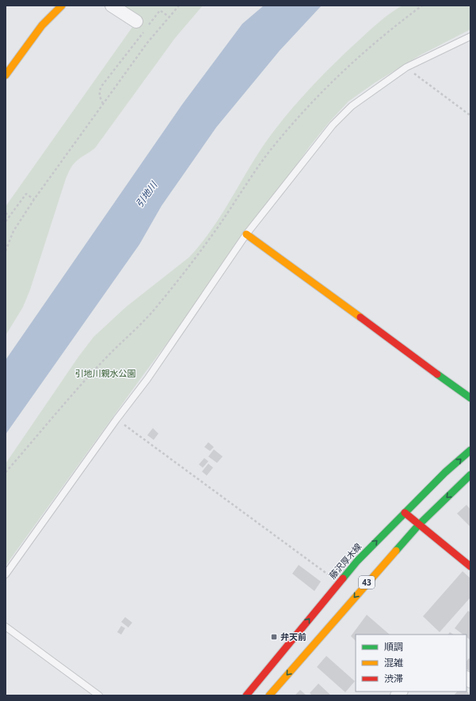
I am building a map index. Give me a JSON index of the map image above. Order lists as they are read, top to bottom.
{
  "streets": {
    "main road": ["藤沢厚木線", "43"]
  },
  "water": ["引地川"],
  "parks": ["引地川親水公園"],
  "places": {
    "transit": ["弁天前"]
  },
  "legend": ["順調", "混雑", "渋滞"]
}
